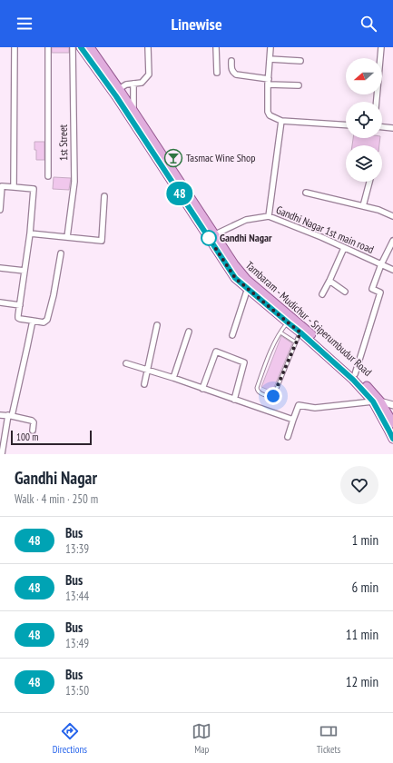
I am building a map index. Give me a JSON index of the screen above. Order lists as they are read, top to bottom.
{
  "streets": {
    "main road": ["Tambaram - Mudichur - Sriperumbudur Road"],
    "street": ["1st Street", "Gandhi Nagar 1st main road"]
  },
  "crossings": [
    ["Gandhi Nagar 1st main road", "Tambaram - Mudichur - Sriperumbudur Road"]
  ],
  "places": {
    "bar": ["Tasmac Wine Shop"],
    "other": ["Gandhi Nagar"]
  },
  "lines": ["bus line 48"],
  "scale_bar": "100 m",
  "north": "left",
  "page": {
    "header": "Linewise",
    "on_map": "48",
    "scale": "100 m",
    "heading": ["Gandhi Nagar", "Walk · 4 min · 250 m"],
    "list": [
      {
        "mark": "48",
        "name": "Bus",
        "note": "13:39",
        "value": "1 min"
      },
      {
        "mark": "48",
        "name": "Bus",
        "note": "13:44",
        "value": "6 min"
      },
      {
        "mark": "48",
        "name": "Bus",
        "note": "13:49",
        "value": "11 min"
      },
      {
        "mark": "48",
        "name": "Bus",
        "note": "13:50",
        "value": "12 min"
      }
    ],
    "tabs": ["Directions", "Map", "Tickets"]
  }
}
